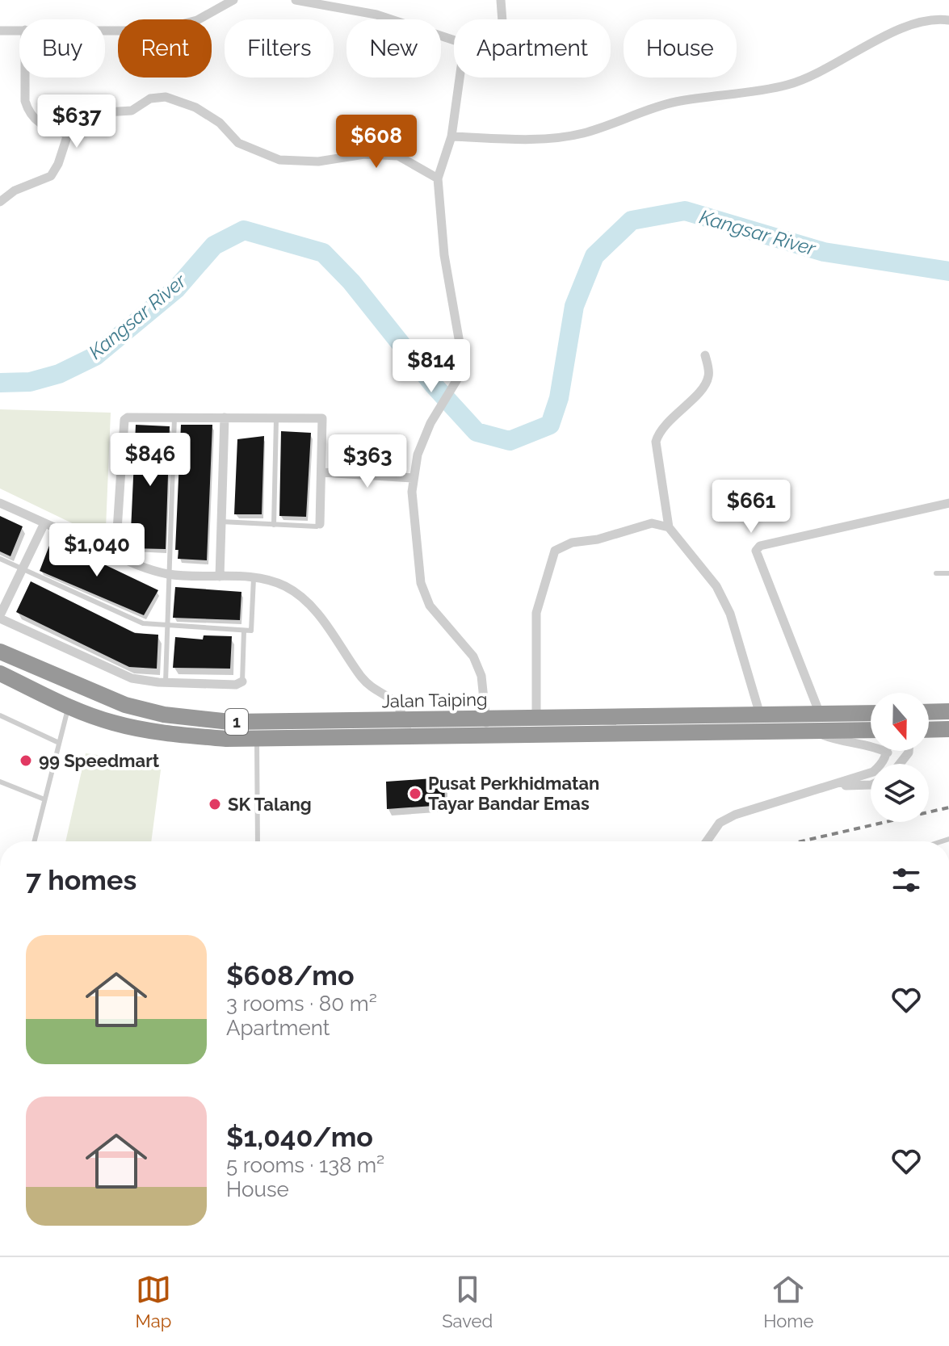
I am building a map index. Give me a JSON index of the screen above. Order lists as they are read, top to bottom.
{
  "streets": {
    "highway": ["Jalan Taiping", "1"]
  },
  "water": ["Kangsar River"],
  "places": ["99 Speedmart", "Pusat Perkhidmatan Tayar Bandar Emas", "SK Talang"],
  "north": "bottom",
  "page": {
    "chip": [
      "Buy",
      "Rent",
      "Filters",
      "New",
      "Apartment",
      "House"
    ],
    "price": [
      "$637",
      "$608",
      "$814",
      "$846",
      "$363",
      "$661",
      "$1,040"
    ],
    "heading": "7 homes",
    "list": [
      {
        "name": "$608/mo",
        "note": "3 rooms · 80 m² · Apartment"
      },
      {
        "name": "$1,040/mo",
        "note": "5 rooms · 138 m² · House"
      }
    ],
    "tabs": ["Map", "Saved", "Home"]
  }
}
